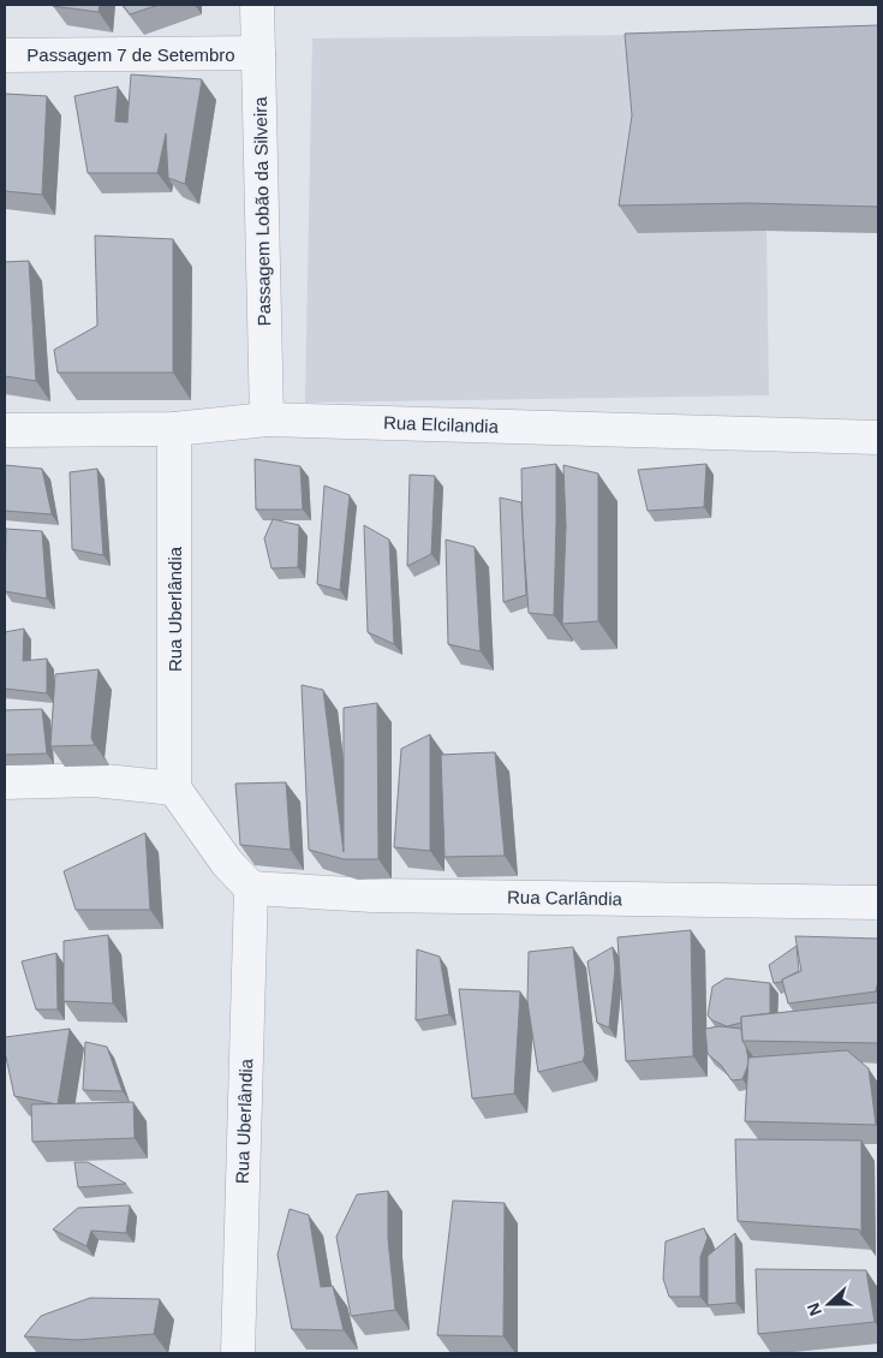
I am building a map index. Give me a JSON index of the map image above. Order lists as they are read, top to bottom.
{
  "streets": {
    "street": [
      "Passagem 7 de Setembro",
      "Passagem Lobão da Silveira",
      "Rua Elcilandia",
      "Rua Uberlândia",
      "Rua Carlândia"
    ]
  },
  "crossings": [
    ["Passagem 7 de Setembro", "Passagem Lobão da Silveira"],
    ["Passagem Lobão da Silveira", "Rua Elcilandia"],
    ["Rua Elcilandia", "Rua Uberlândia"],
    ["Rua Uberlândia", "Rua Carlândia"]
  ],
  "north": "left"
}
